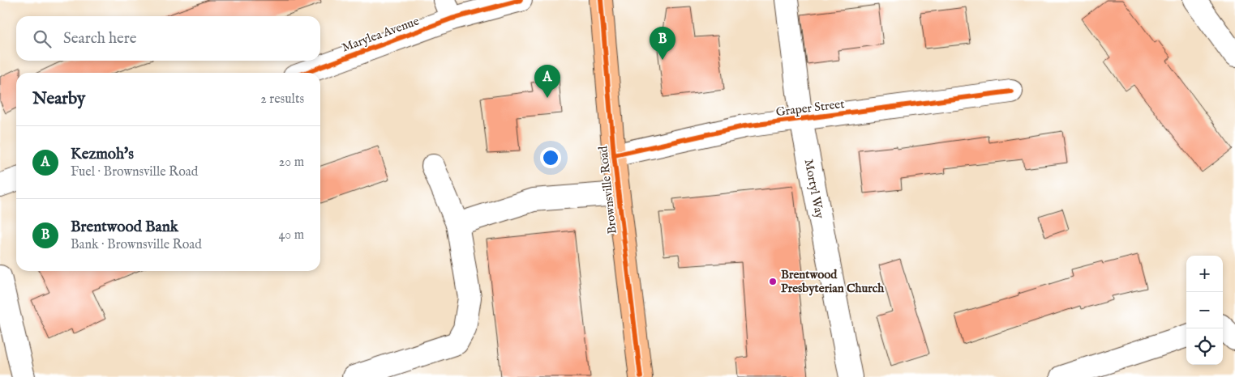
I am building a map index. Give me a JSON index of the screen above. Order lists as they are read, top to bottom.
{
  "streets": {
    "main road": ["Brownsville Road"],
    "street": ["Marylea Avenue", "Graper Street", "Mortyl Way"]
  },
  "crossings": [
    ["Graper Street", "Mortyl Way"],
    ["Graper Street", "Brownsville Road"]
  ],
  "places": ["Brentwood Presbyterian Church"],
  "page": {
    "search": "Search here",
    "pins": ["B", "A"],
    "heading": ["Nearby", "2 results"],
    "list": [
      {
        "mark": "A",
        "name": "Kezmoh's",
        "note": "Fuel · Brownsville Road",
        "value": "20 m"
      },
      {
        "mark": "B",
        "name": "Brentwood Bank",
        "note": "Bank · Brownsville Road",
        "value": "40 m"
      }
    ],
    "map_buttons": ["+", "−"]
  }
}
